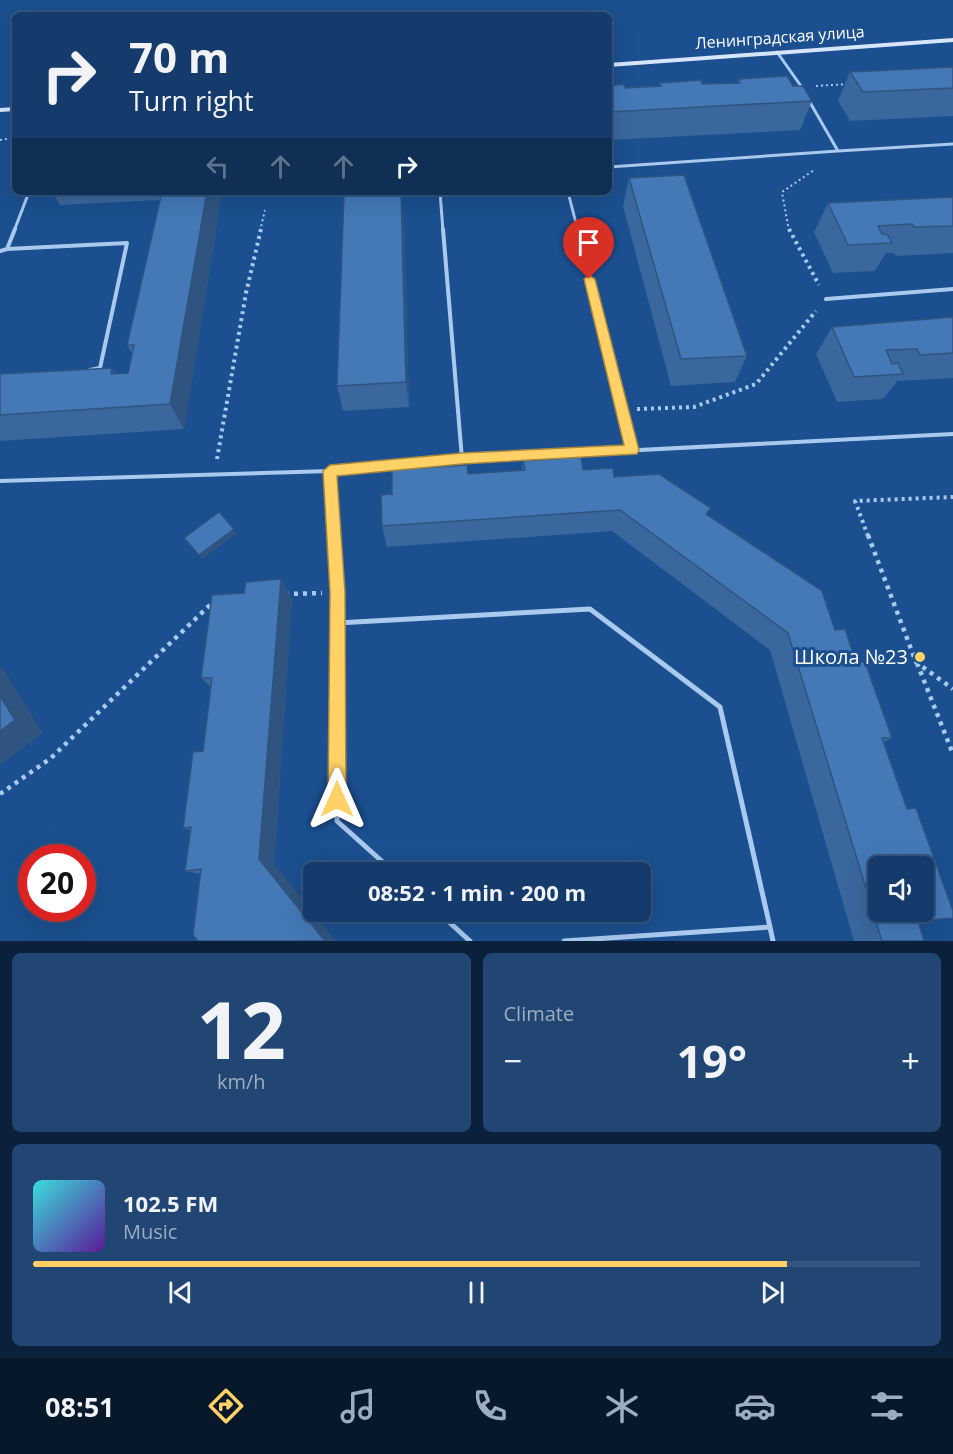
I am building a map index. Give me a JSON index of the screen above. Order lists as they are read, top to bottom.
{
  "streets": {
    "street": ["Ленинградская улица"]
  },
  "places": ["Школа №23"],
  "page": {
    "turn": ["70 m", "Turn right"],
    "limit": "20",
    "trip": "08:52 · 1 min · 200 m",
    "tile": [
      ["12", "km/h"],
      "Climate"
    ],
    "heat": ["−", "19°", "+"],
    "song": ["102.5 FM", "Music"],
    "tabs": "08:51"
  }
}
